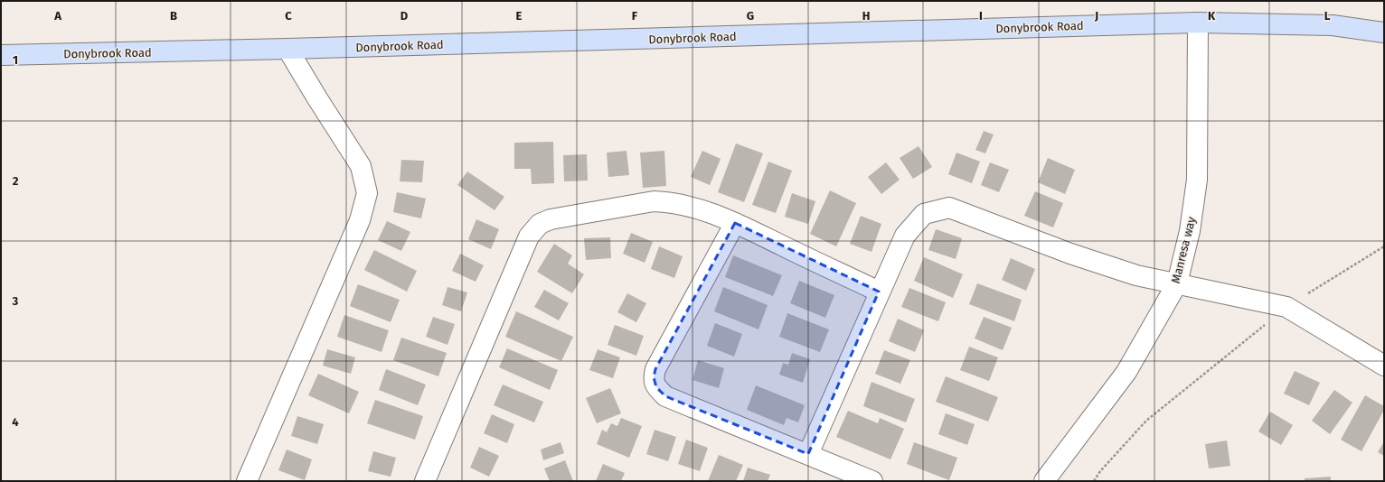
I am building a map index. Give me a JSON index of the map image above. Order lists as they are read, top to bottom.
{
  "streets": {
    "street": ["Donybrook Road", "Manresa way"]
  },
  "crossings": [
    ["Donybrook Road", "Manresa way"]
  ],
  "grid": {
    "columns": [
      "A",
      "B",
      "C",
      "D",
      "E",
      "F",
      "G",
      "H",
      "I",
      "J",
      "K",
      "L"
    ],
    "rows": [
      "1",
      "2",
      "3",
      "4"
    ]
  }
}
